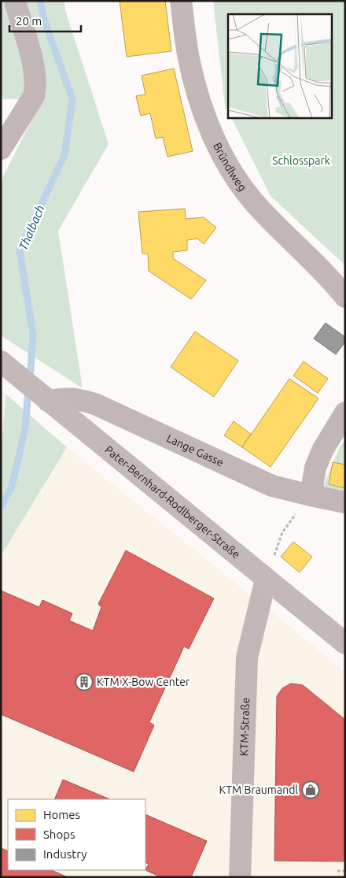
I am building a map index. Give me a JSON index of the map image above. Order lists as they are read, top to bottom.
{
  "streets": {
    "main road": ["Pater-Bernhard-Rodlberger-Straße"],
    "street": ["Bründlweg", "Lange Gasse", "KTM-Straße"]
  },
  "crossings": [
    ["Lange Gasse", "Pater-Bernhard-Rodlberger-Straße"],
    ["Pater-Bernhard-Rodlberger-Straße", "KTM-Straße"]
  ],
  "water": ["Thalbach"],
  "parks": ["Schlosspark"],
  "places": {
    "building": ["KTM X-Bow Center"],
    "shop": ["KTM Braumandl"]
  },
  "legend": ["Homes", "Shops", "Industry"],
  "scale_bar": "20 m"
}
